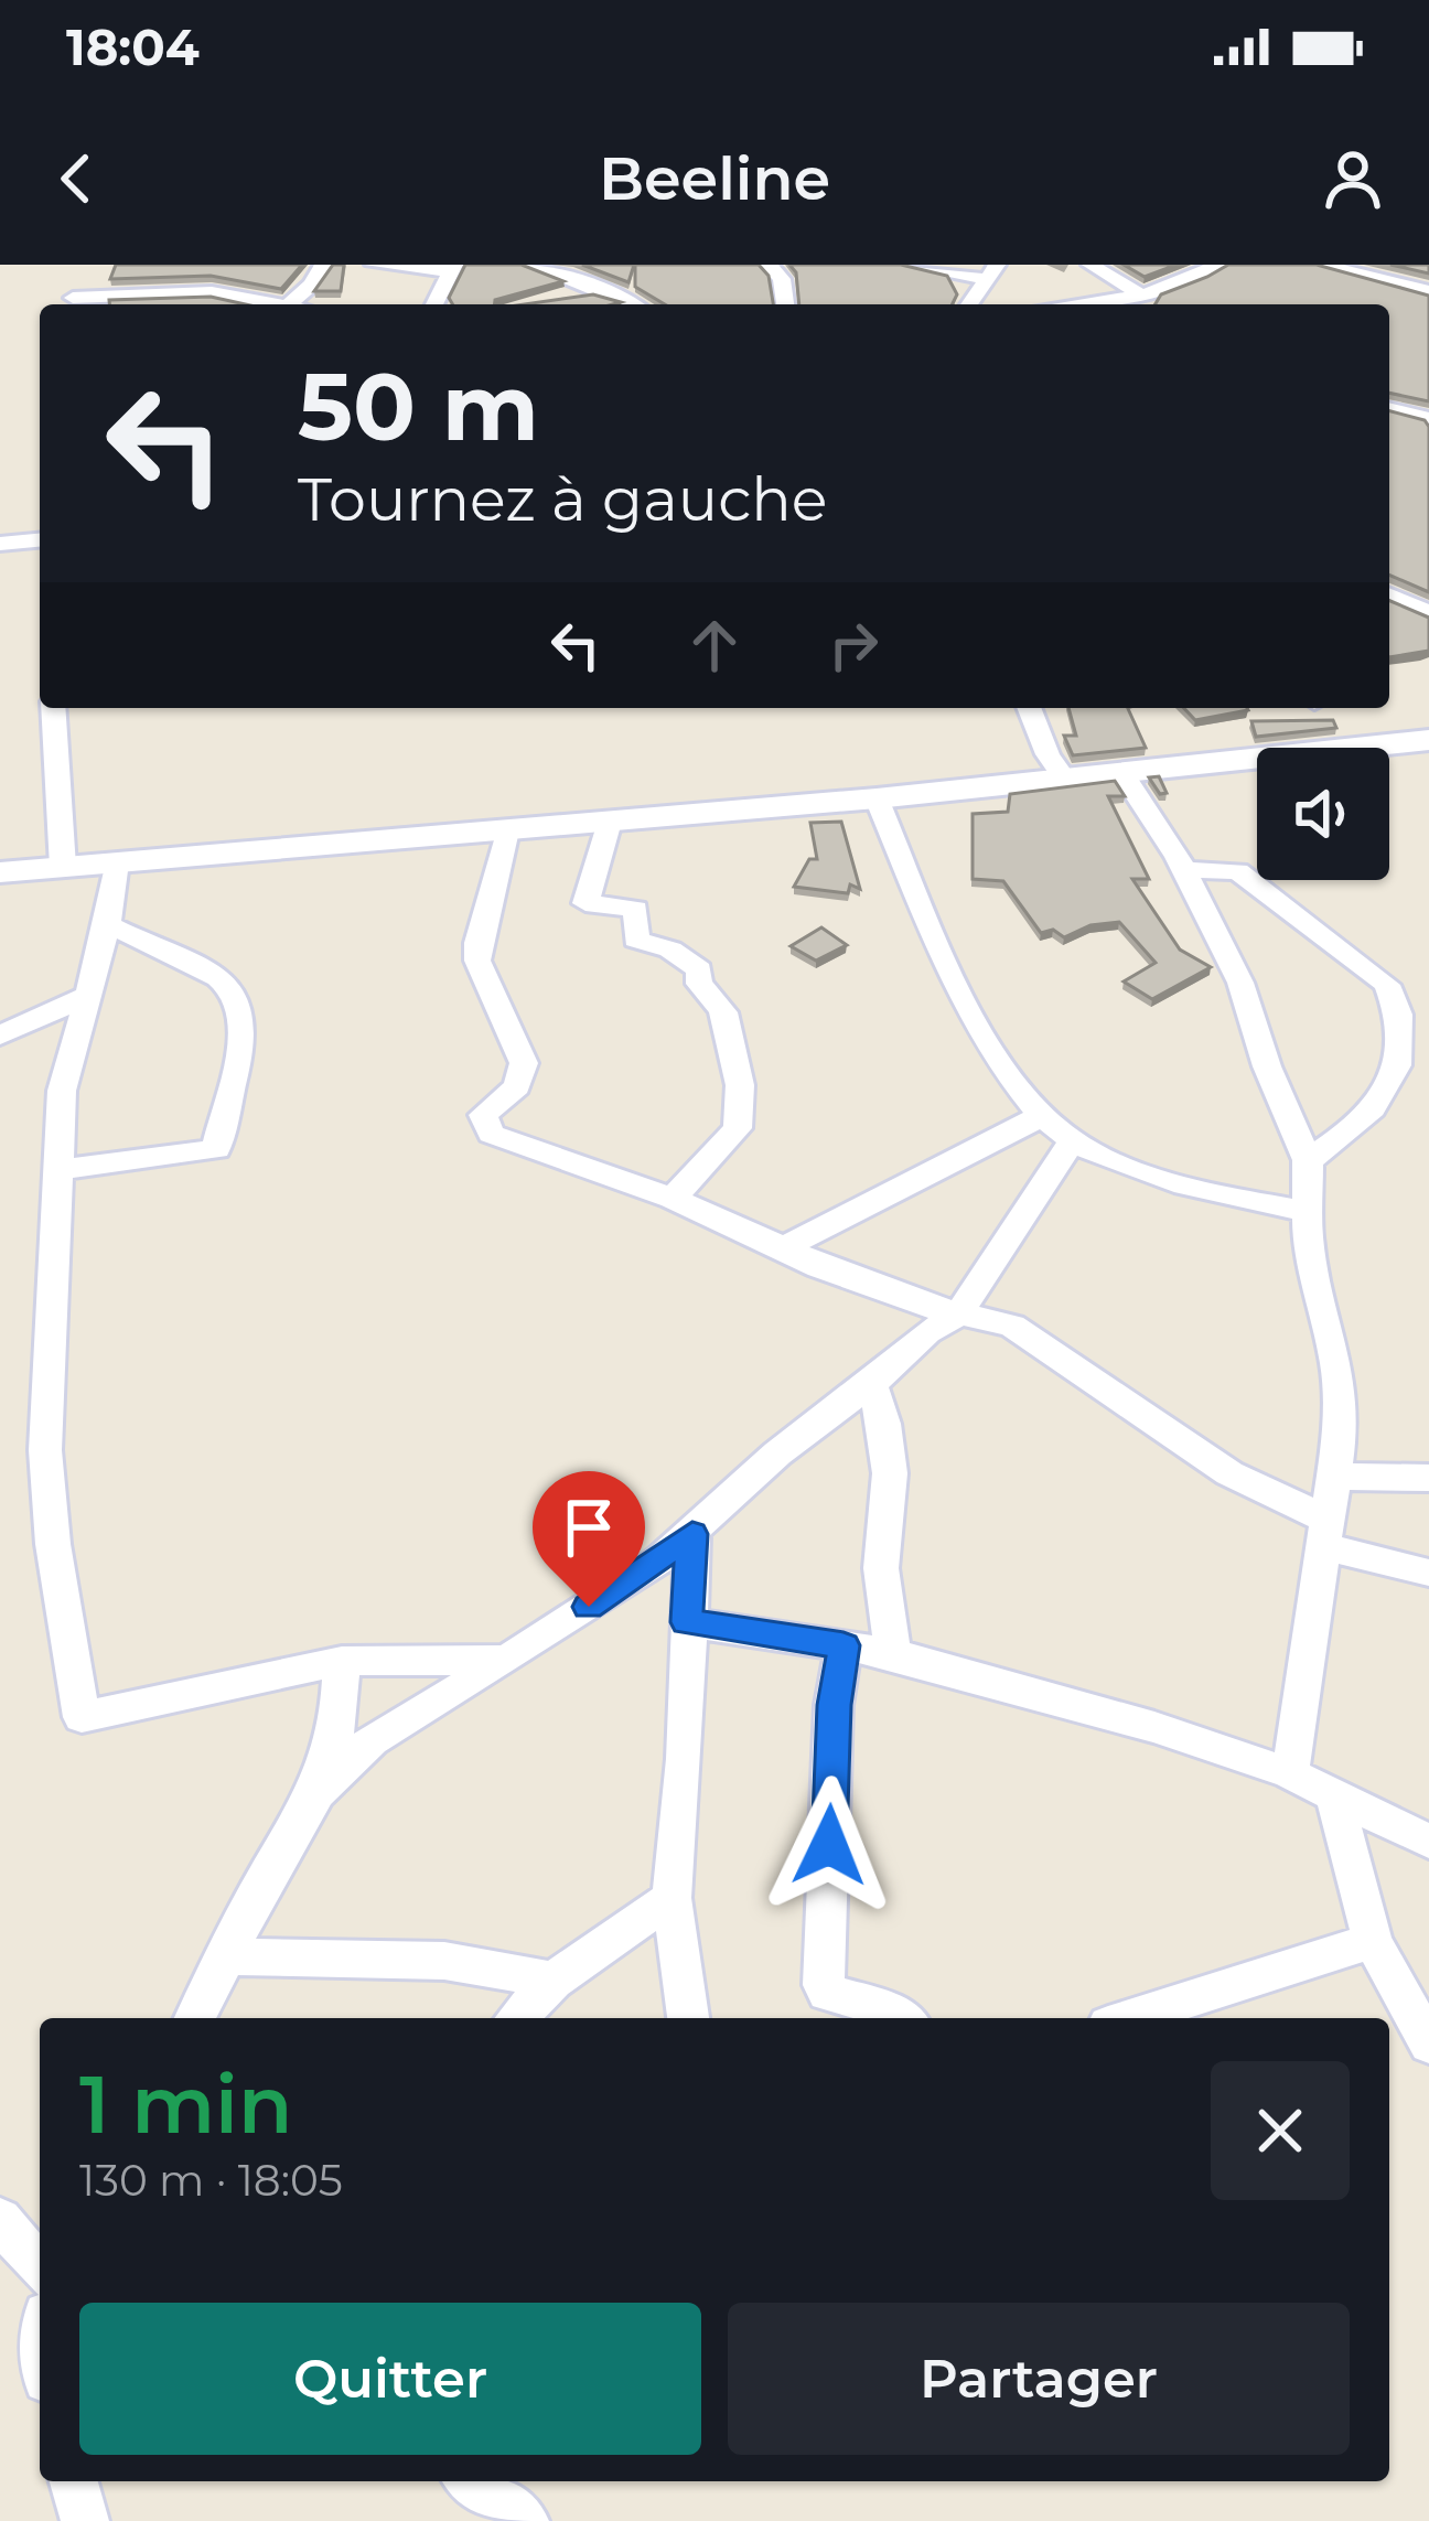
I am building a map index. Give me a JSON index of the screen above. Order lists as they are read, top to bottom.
{
  "page": {
    "status": "18:04",
    "header": "Beeline",
    "turn": ["50 m", "Tournez à gauche"],
    "heading": ["1 min", "130 m · 18:05"],
    "buttons": ["Quitter", "Partager"]
  }
}
